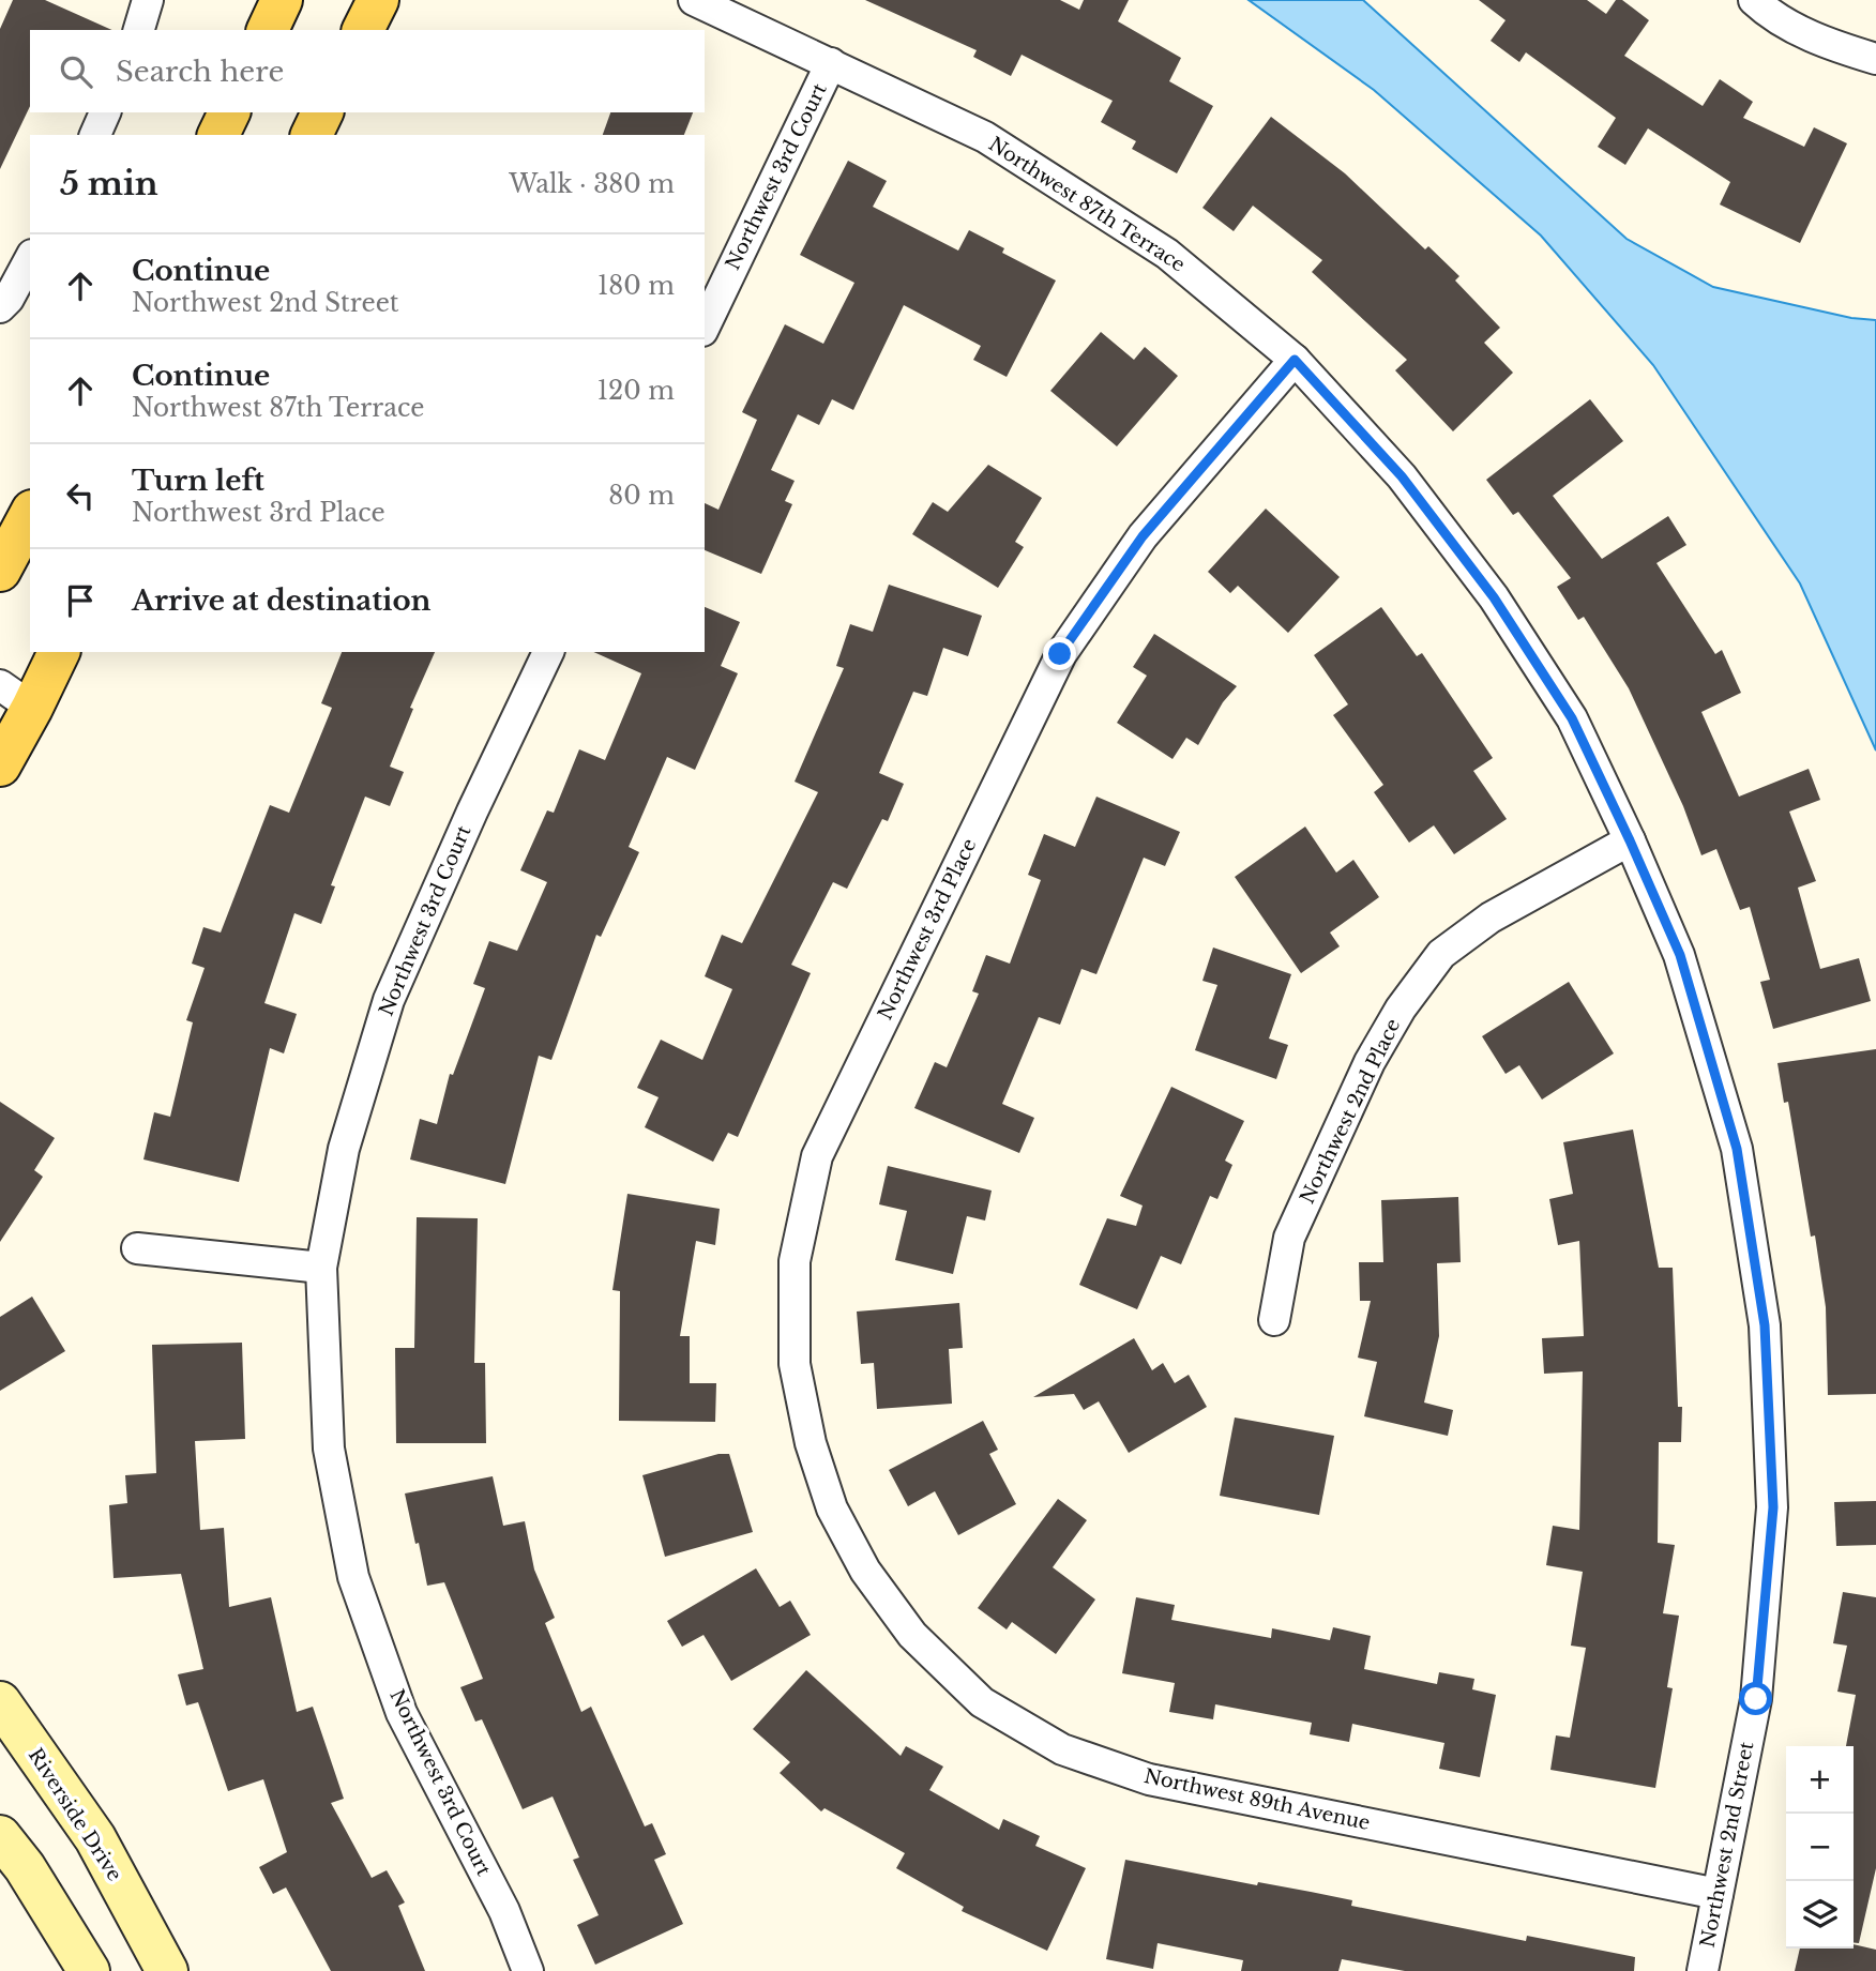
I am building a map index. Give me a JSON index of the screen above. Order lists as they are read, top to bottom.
{
  "streets": {
    "street": [
      "Northwest 3rd Court",
      "Northwest 87th Terrace",
      "Northwest 3rd Place",
      "Northwest 2nd Place",
      "Northwest 89th Avenue",
      "Riverside Drive",
      "Northwest 2nd Street"
    ]
  },
  "crossings": [
    ["Northwest 3rd Court", "Northwest 87th Terrace"],
    ["Northwest 87th Terrace", "Northwest 3rd Place"],
    ["Northwest 87th Terrace", "Northwest 2nd Place"],
    ["Northwest 87th Terrace", "Northwest 2nd Street"],
    ["Northwest 3rd Place", "Northwest 89th Avenue"],
    ["Northwest 2nd Place", "Northwest 2nd Street"],
    ["Northwest 89th Avenue", "Northwest 2nd Street"]
  ],
  "page": {
    "search": "Search here",
    "heading": ["5 min", "Walk · 380 m"],
    "list": [
      ["Continue", "Northwest 2nd Street", "180 m"],
      ["Continue", "Northwest 87th Terrace", "120 m"],
      ["Turn left", "Northwest 3rd Place", "80 m"],
      "Arrive at destination"
    ],
    "map_buttons": ["+", "−"]
  }
}
